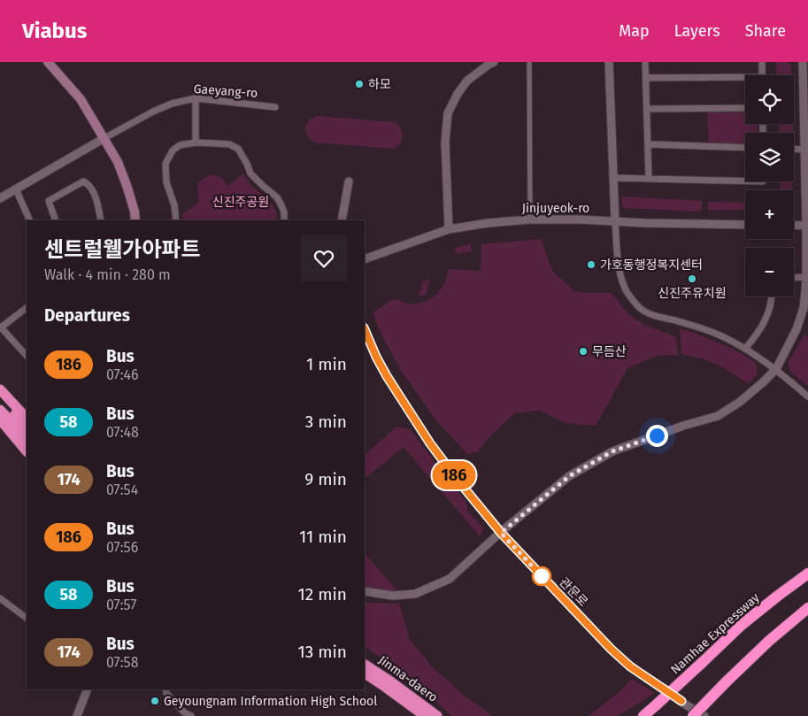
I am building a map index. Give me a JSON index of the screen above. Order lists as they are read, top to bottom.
{
  "streets": {
    "highway": ["Namhae Expressway", "Jinma-daero"],
    "street": ["Gaeyang-ro", "Jinjuyeok-ro", "관문로"]
  },
  "parks": ["신진주공원"],
  "places": [
    "하모",
    "가호동행정복지센터",
    "신진주유치원",
    "무듬산",
    "Geyoungnam Information High School"
  ],
  "lines": ["bus line 186"],
  "page": {
    "header": "Viabus",
    "nav": ["Map", "Layers", "Share"],
    "on_map": "186",
    "map_buttons": ["+", "−"],
    "heading": [
      ["센트럴웰가아파트", "Walk · 4 min · 280 m"],
      "Departures"
    ],
    "list": [
      {
        "mark": "186",
        "name": "Bus",
        "note": "07:46",
        "value": "1 min"
      },
      {
        "mark": "58",
        "name": "Bus",
        "note": "07:48",
        "value": "3 min"
      },
      {
        "mark": "174",
        "name": "Bus",
        "note": "07:54",
        "value": "9 min"
      },
      {
        "mark": "186",
        "name": "Bus",
        "note": "07:56",
        "value": "11 min"
      },
      {
        "mark": "58",
        "name": "Bus",
        "note": "07:57",
        "value": "12 min"
      },
      {
        "mark": "174",
        "name": "Bus",
        "note": "07:58",
        "value": "13 min"
      }
    ]
  }
}
